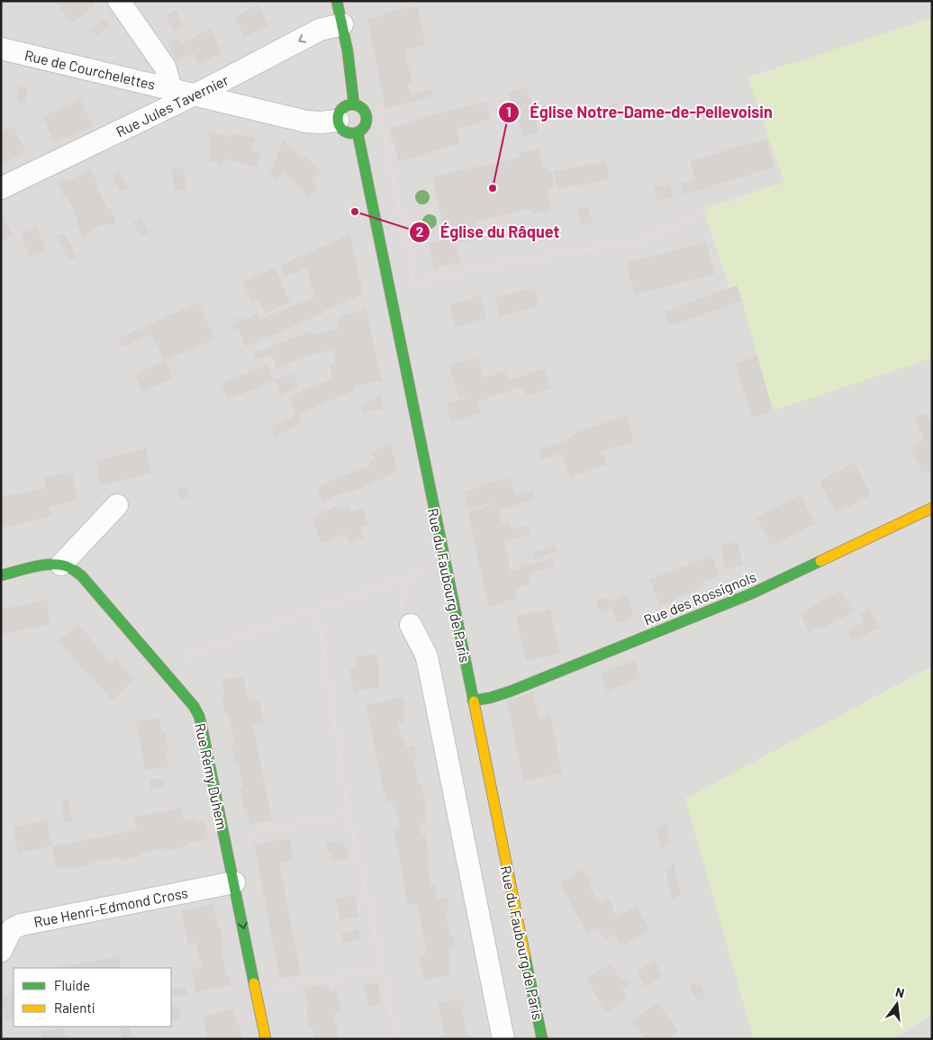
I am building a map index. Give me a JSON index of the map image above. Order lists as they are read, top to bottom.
{
  "streets": {
    "main road": ["Rue du Faubourg de Paris", "Rue des Rossignols", "Rue Rémy Duhem"],
    "street": ["Rue de Courchelettes", "Rue Jules Tavernier", "Rue Henri-Edmond Cross"]
  },
  "crossings": [
    ["Rue de Courchelettes", "Rue Jules Tavernier"],
    ["Rue de Courchelettes", "Rue du Faubourg de Paris"],
    ["Rue du Faubourg de Paris", "Rue des Rossignols"],
    ["Rue Rémy Duhem", "Rue Henri-Edmond Cross"]
  ],
  "one_way": ["Rue Jules Tavernier"],
  "places": ["Église Notre-Dame-de-Pellevoisin", "Église du Râquet"],
  "legend": ["Fluide", "Ralenti"],
  "north": "top"
}
